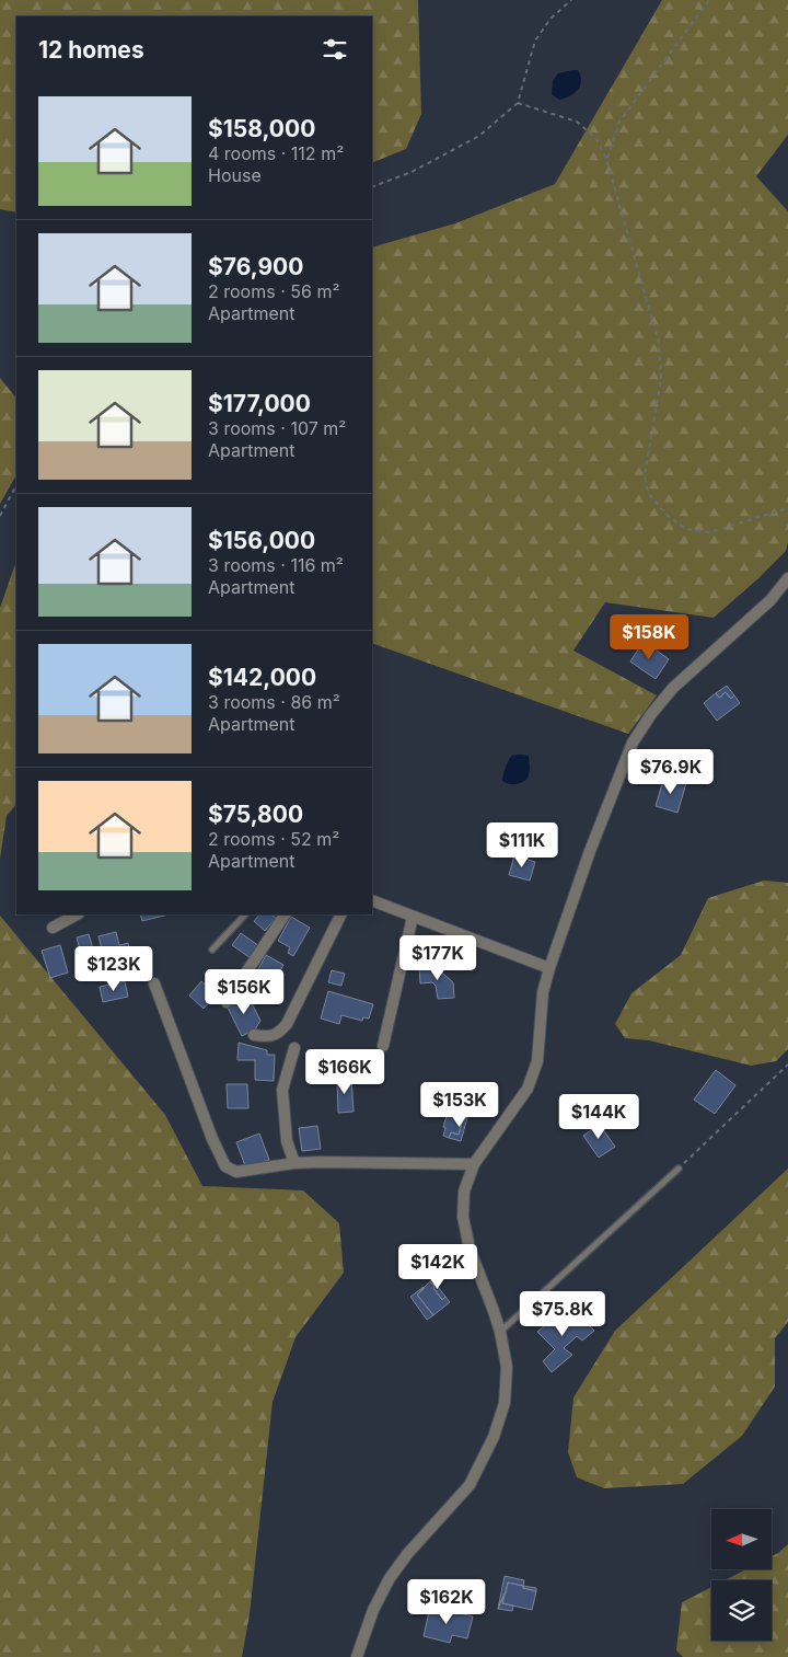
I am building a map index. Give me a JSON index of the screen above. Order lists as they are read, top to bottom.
{
  "north": "left",
  "page": {
    "heading": "12 homes",
    "list": [
      {
        "name": "$158,000",
        "note": "4 rooms · 112 m² · House"
      },
      {
        "name": "$76,900",
        "note": "2 rooms · 56 m² · Apartment"
      },
      {
        "name": "$177,000",
        "note": "3 rooms · 107 m² · Apartment"
      },
      {
        "name": "$156,000",
        "note": "3 rooms · 116 m² · Apartment"
      },
      {
        "name": "$142,000",
        "note": "3 rooms · 86 m² · Apartment"
      },
      {
        "name": "$75,800",
        "note": "2 rooms · 52 m² · Apartment"
      }
    ],
    "price": [
      "$158K",
      "$76.9K",
      "$111K",
      "$177K",
      "$123K",
      "$156K",
      "$166K",
      "$153K",
      "$144K",
      "$142K",
      "$75.8K",
      "$162K"
    ]
  }
}
